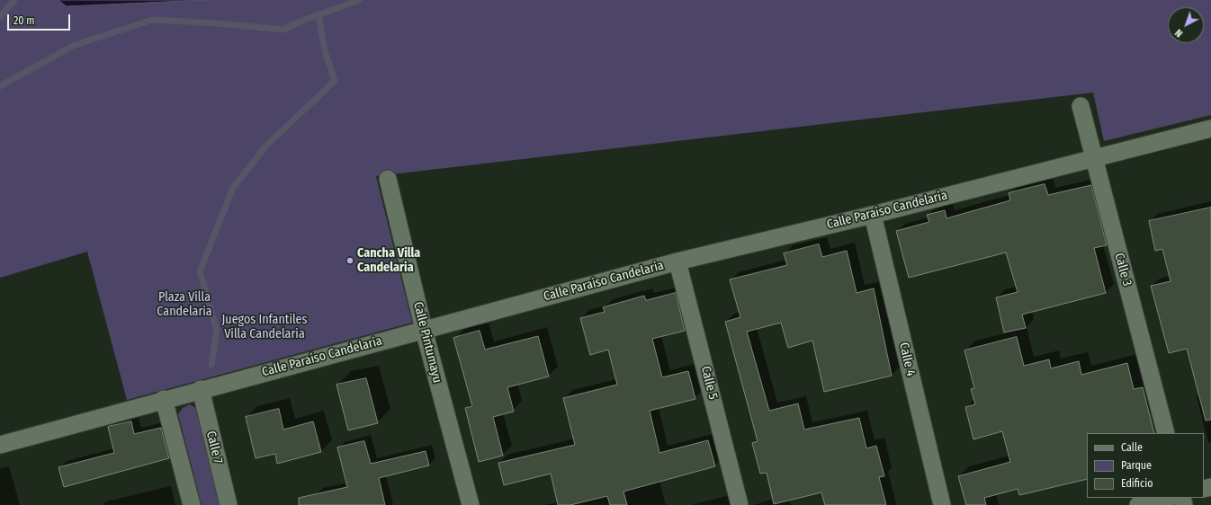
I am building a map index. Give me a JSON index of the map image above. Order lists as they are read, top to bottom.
{
  "streets": {
    "street": [
      "Calle Paraíso Candelaria",
      "Calle 3",
      "Calle Pintumayu",
      "Calle 4",
      "Calle 5",
      "Calle 7"
    ]
  },
  "crossings": [
    ["Calle Paraíso Candelaria", "Calle 3"],
    ["Calle Paraíso Candelaria", "Calle Pintumayu"],
    ["Calle Paraíso Candelaria", "Calle 4"],
    ["Calle Paraíso Candelaria", "Calle 5"],
    ["Calle Paraíso Candelaria", "Calle 7"]
  ],
  "parks": ["Plaza Villa Candelaria", "Juegos Infantiles Villa Candelaria"],
  "places": ["Cancha Villa Candelaria"],
  "legend": ["Calle", "Parque", "Edificio"],
  "scale_bar": "20 m",
  "north": "bottom left"
}
